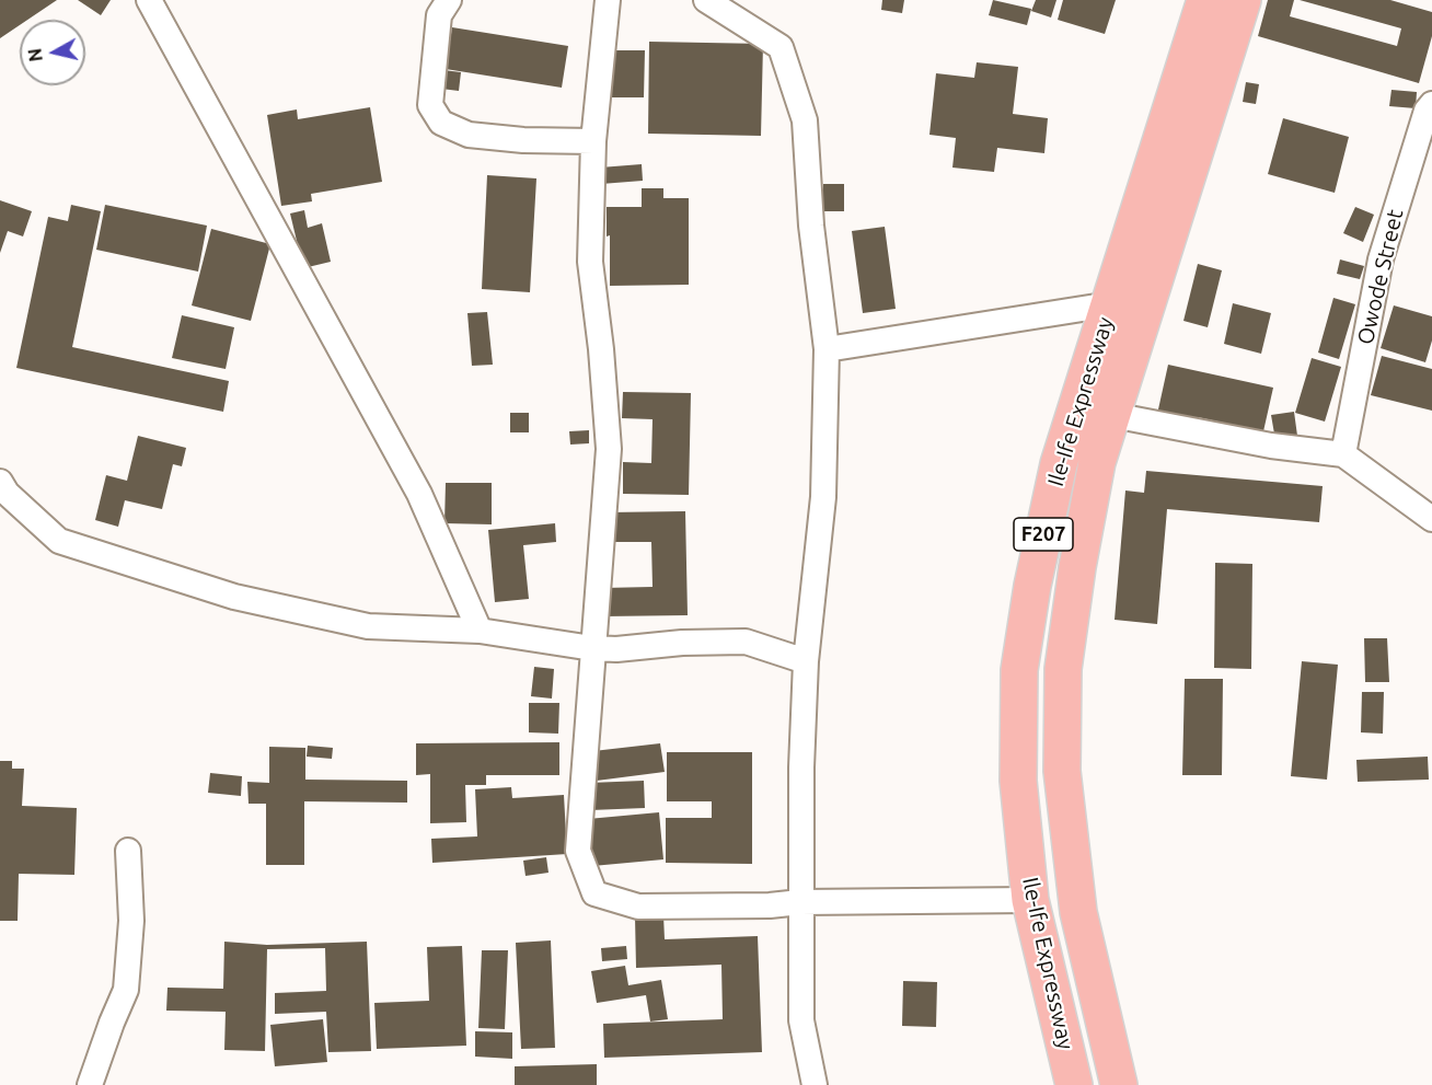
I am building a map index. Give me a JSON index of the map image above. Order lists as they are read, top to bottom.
{
  "streets": {
    "main road": ["Ile-Ife Expressway", "F207"],
    "street": ["Owode Street"]
  },
  "north": "left"
}
